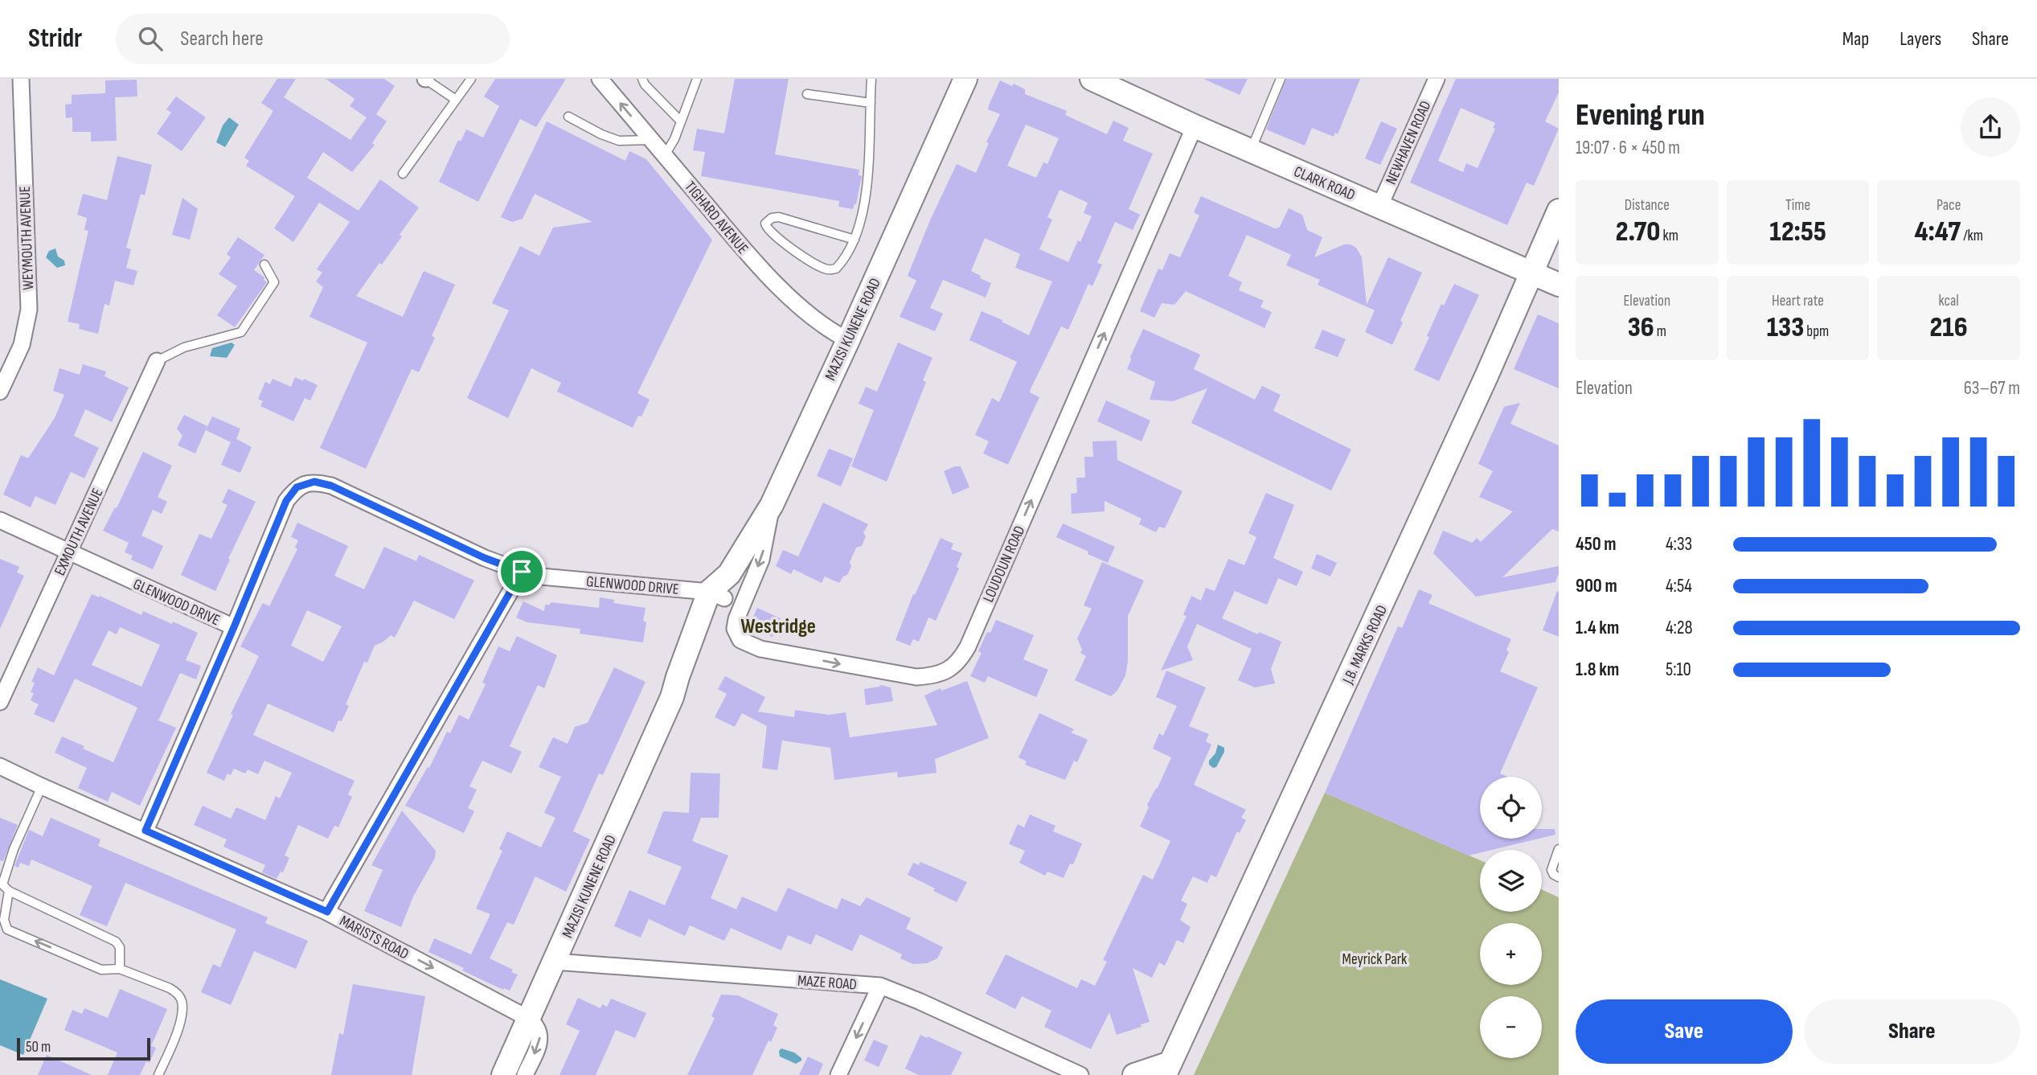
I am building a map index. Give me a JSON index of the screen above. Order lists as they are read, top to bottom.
{
  "streets": {
    "street": [
      "NEWHAVEN ROAD",
      "CLARK ROAD",
      "TIGHARD AVENUE",
      "WEYMOUTH AVENUE",
      "MAZISI KUNENE ROAD",
      "EXMOUTH AVENUE",
      "LOUDOUN ROAD",
      "GLENWOOD DRIVE",
      "J.B. MARKS ROAD",
      "MARISTS ROAD",
      "MAZE ROAD"
    ]
  },
  "crossings": [
    ["NEWHAVEN ROAD", "CLARK ROAD"],
    ["CLARK ROAD", "LOUDOUN ROAD"],
    ["CLARK ROAD", "J.B. MARKS ROAD"],
    ["TIGHARD AVENUE", "MAZISI KUNENE ROAD"],
    ["MAZISI KUNENE ROAD", "LOUDOUN ROAD"],
    ["MAZISI KUNENE ROAD", "GLENWOOD DRIVE"],
    ["MAZISI KUNENE ROAD", "MARISTS ROAD"],
    ["MAZISI KUNENE ROAD", "MAZE ROAD"],
    ["EXMOUTH AVENUE", "GLENWOOD DRIVE"]
  ],
  "one_way": ["MARISTS ROAD"],
  "districts": ["Westridge"],
  "parks": ["Meyrick Park"],
  "scale_bar": "50 m",
  "page": {
    "header": "Stridr",
    "search": "Search here",
    "nav": ["Map", "Layers", "Share"],
    "heading": ["Evening run", "19:07 · 6 × 450 m"],
    "stats": [
      ["Distance", "2.70 km"],
      ["Time", "12:55"],
      ["Pace", "4:47 /km"],
      ["Elevation", "36 m"],
      ["Heart rate", "133 bpm"],
      ["kcal", "216"]
    ],
    "chart": ["Elevation", "63–67 m"],
    "list": [
      {
        "name": "450 m",
        "note": "4:33"
      },
      {
        "name": "900 m",
        "note": "4:54"
      },
      {
        "name": "1.4 km",
        "note": "4:28"
      },
      {
        "name": "1.8 km",
        "note": "5:10"
      }
    ],
    "map_buttons": ["+", "−"],
    "buttons": ["Save", "Share"],
    "scale": "50 m"
  }
}
